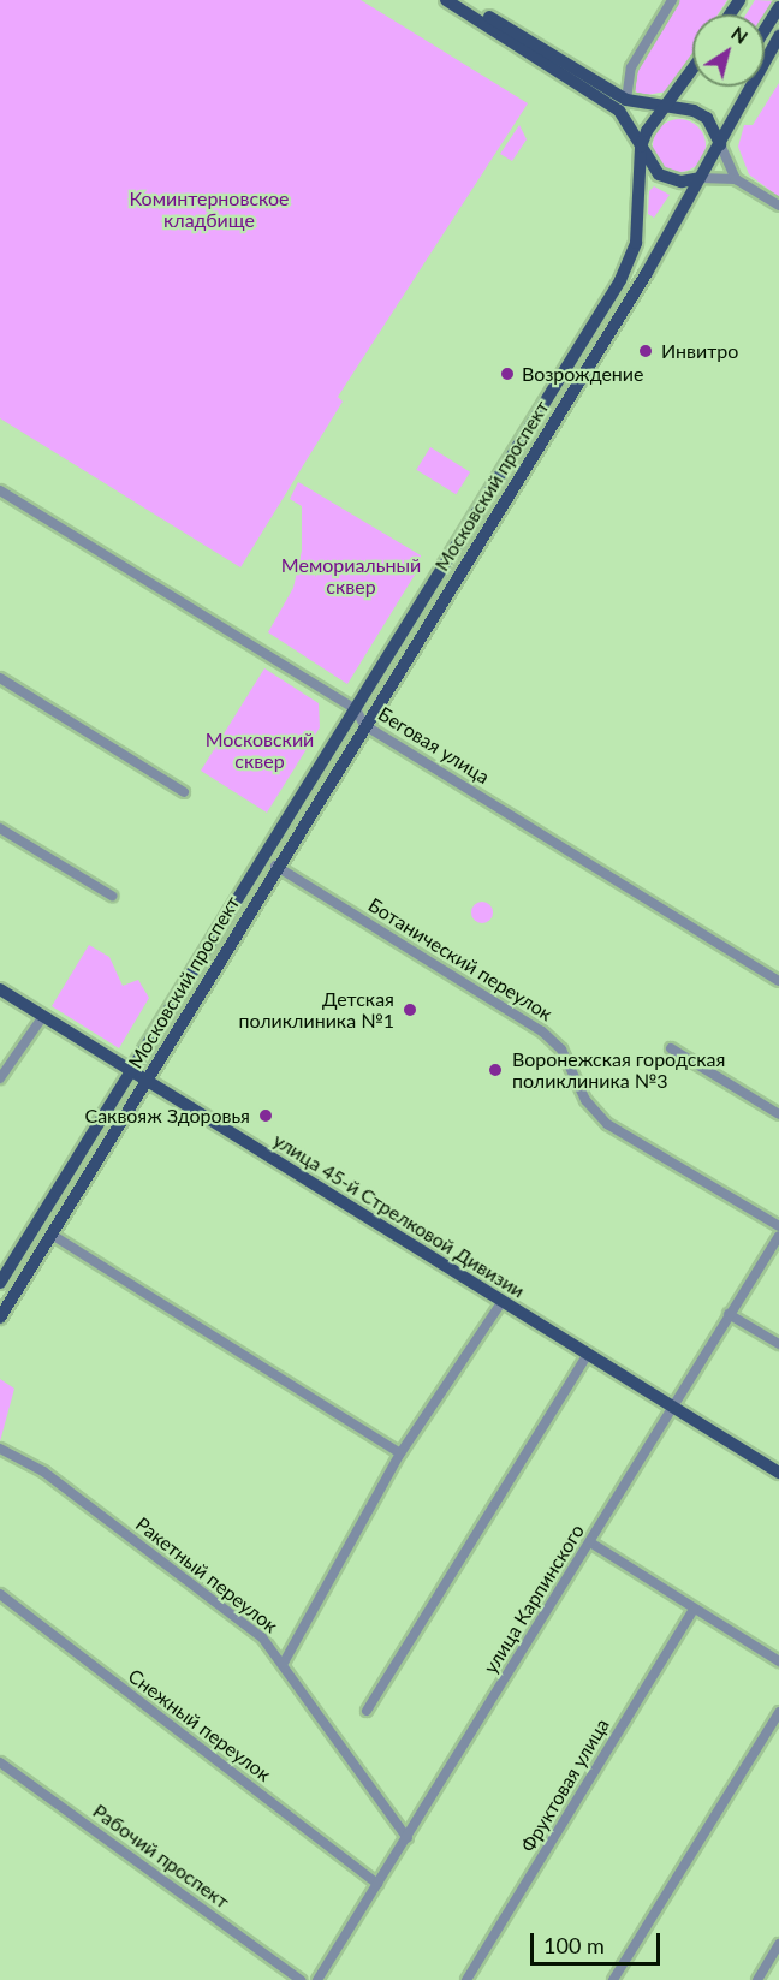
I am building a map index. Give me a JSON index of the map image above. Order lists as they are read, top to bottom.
{
  "streets": {
    "main road": ["Московский проспект", "улица 45-й Стрелковой Дивизии"],
    "street": [
      "Беговая улица",
      "Ботанический переулок",
      "Ракетный переулок",
      "улица Карпинского",
      "Снежный переулок",
      "Фруктовая улица",
      "Рабочий проспект"
    ]
  },
  "crossings": [
    ["Московский проспект", "Беговая улица"],
    ["Московский проспект", "Ботанический переулок"],
    ["Московский проспект", "улица 45-й Стрелковой Дивизии"],
    ["улица 45-й Стрелковой Дивизии", "улица Карпинского"],
    ["Ракетный переулок", "улица Карпинского"],
    ["улица Карпинского", "Снежный переулок"]
  ],
  "parks": ["Коминтерновское кладбище", "Мемориальный сквер", "Московский сквер"],
  "places": [
    "Инвитро",
    "Возрождение",
    "Детская поликлиника №1",
    "Воронежская городская поликлиника №3",
    "Саквояж Здоровья"
  ],
  "scale_bar": "100 m",
  "north": "top right"
}
